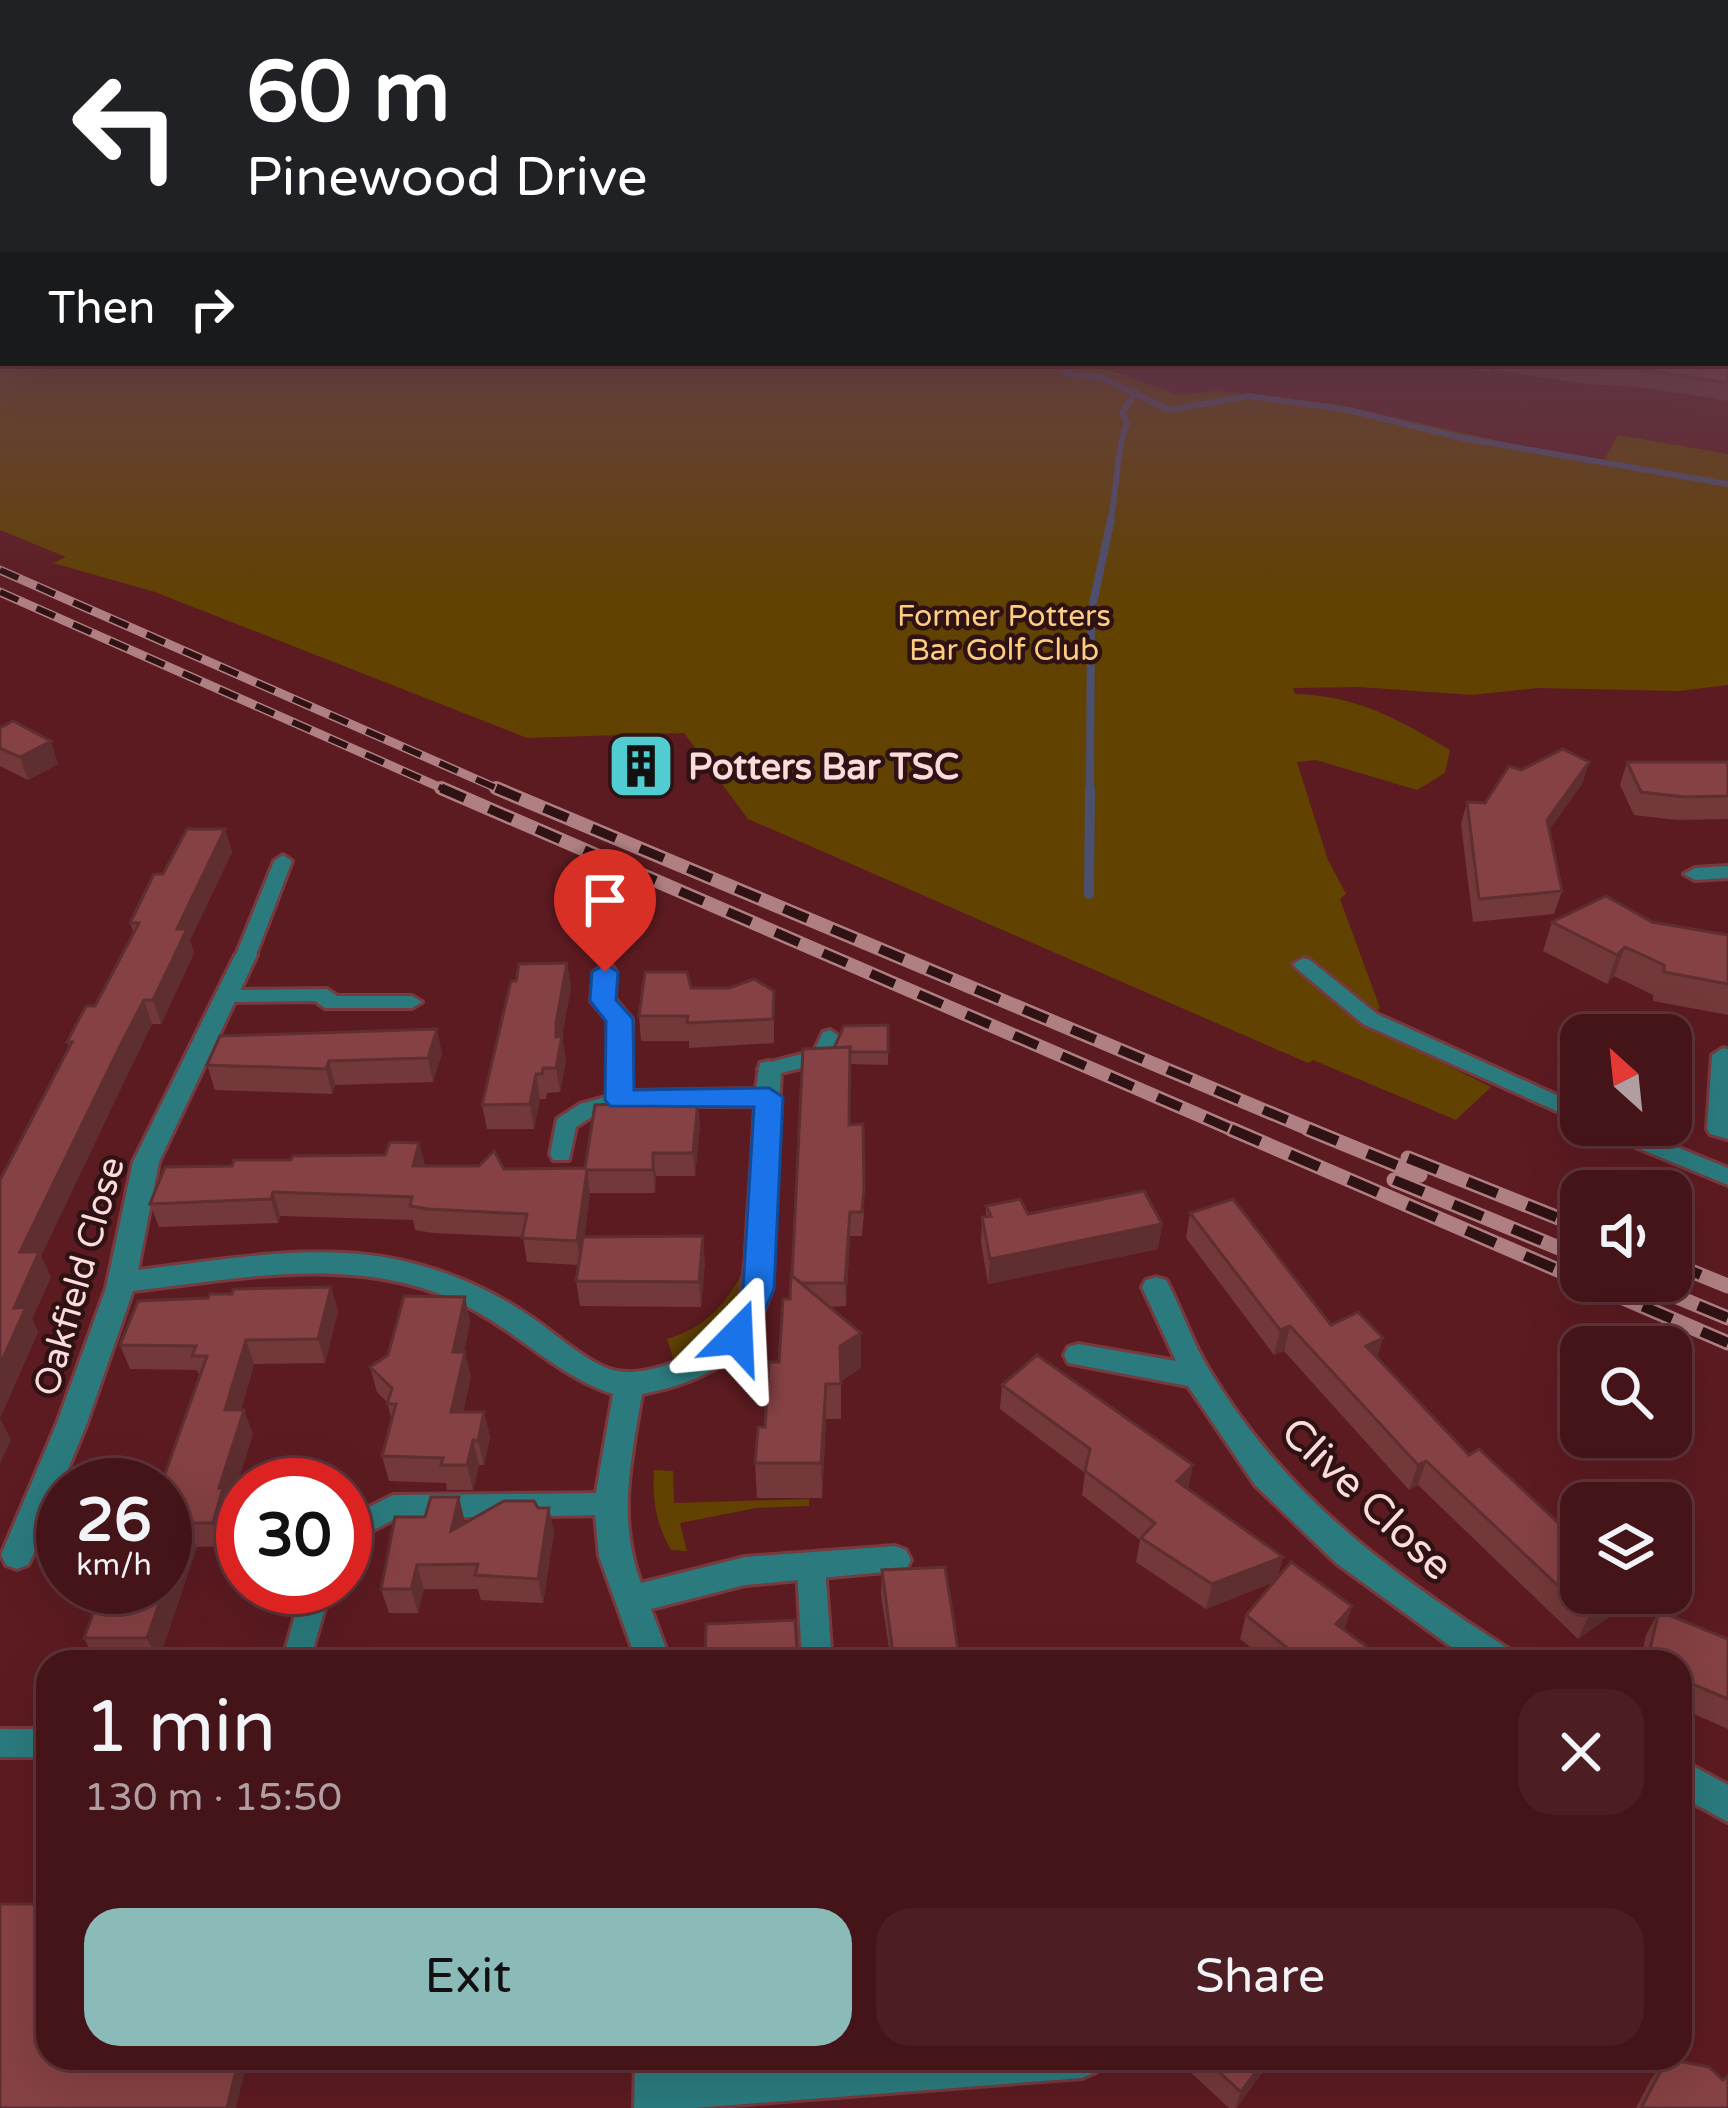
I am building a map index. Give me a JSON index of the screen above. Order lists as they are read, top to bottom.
{
  "streets": {
    "street": ["Oakfield Close", "Clive Close"]
  },
  "parks": ["Former Potters Bar Golf Club"],
  "places": {
    "building": ["Potters Bar TSC"]
  },
  "north": "top left",
  "page": {
    "turn": ["60 m", "Pinewood Drive"],
    "then": "Then",
    "speed": "26 km/h",
    "limit": "30",
    "heading": ["1 min", "130 m · 15:50"],
    "buttons": ["Exit", "Share"]
  }
}
